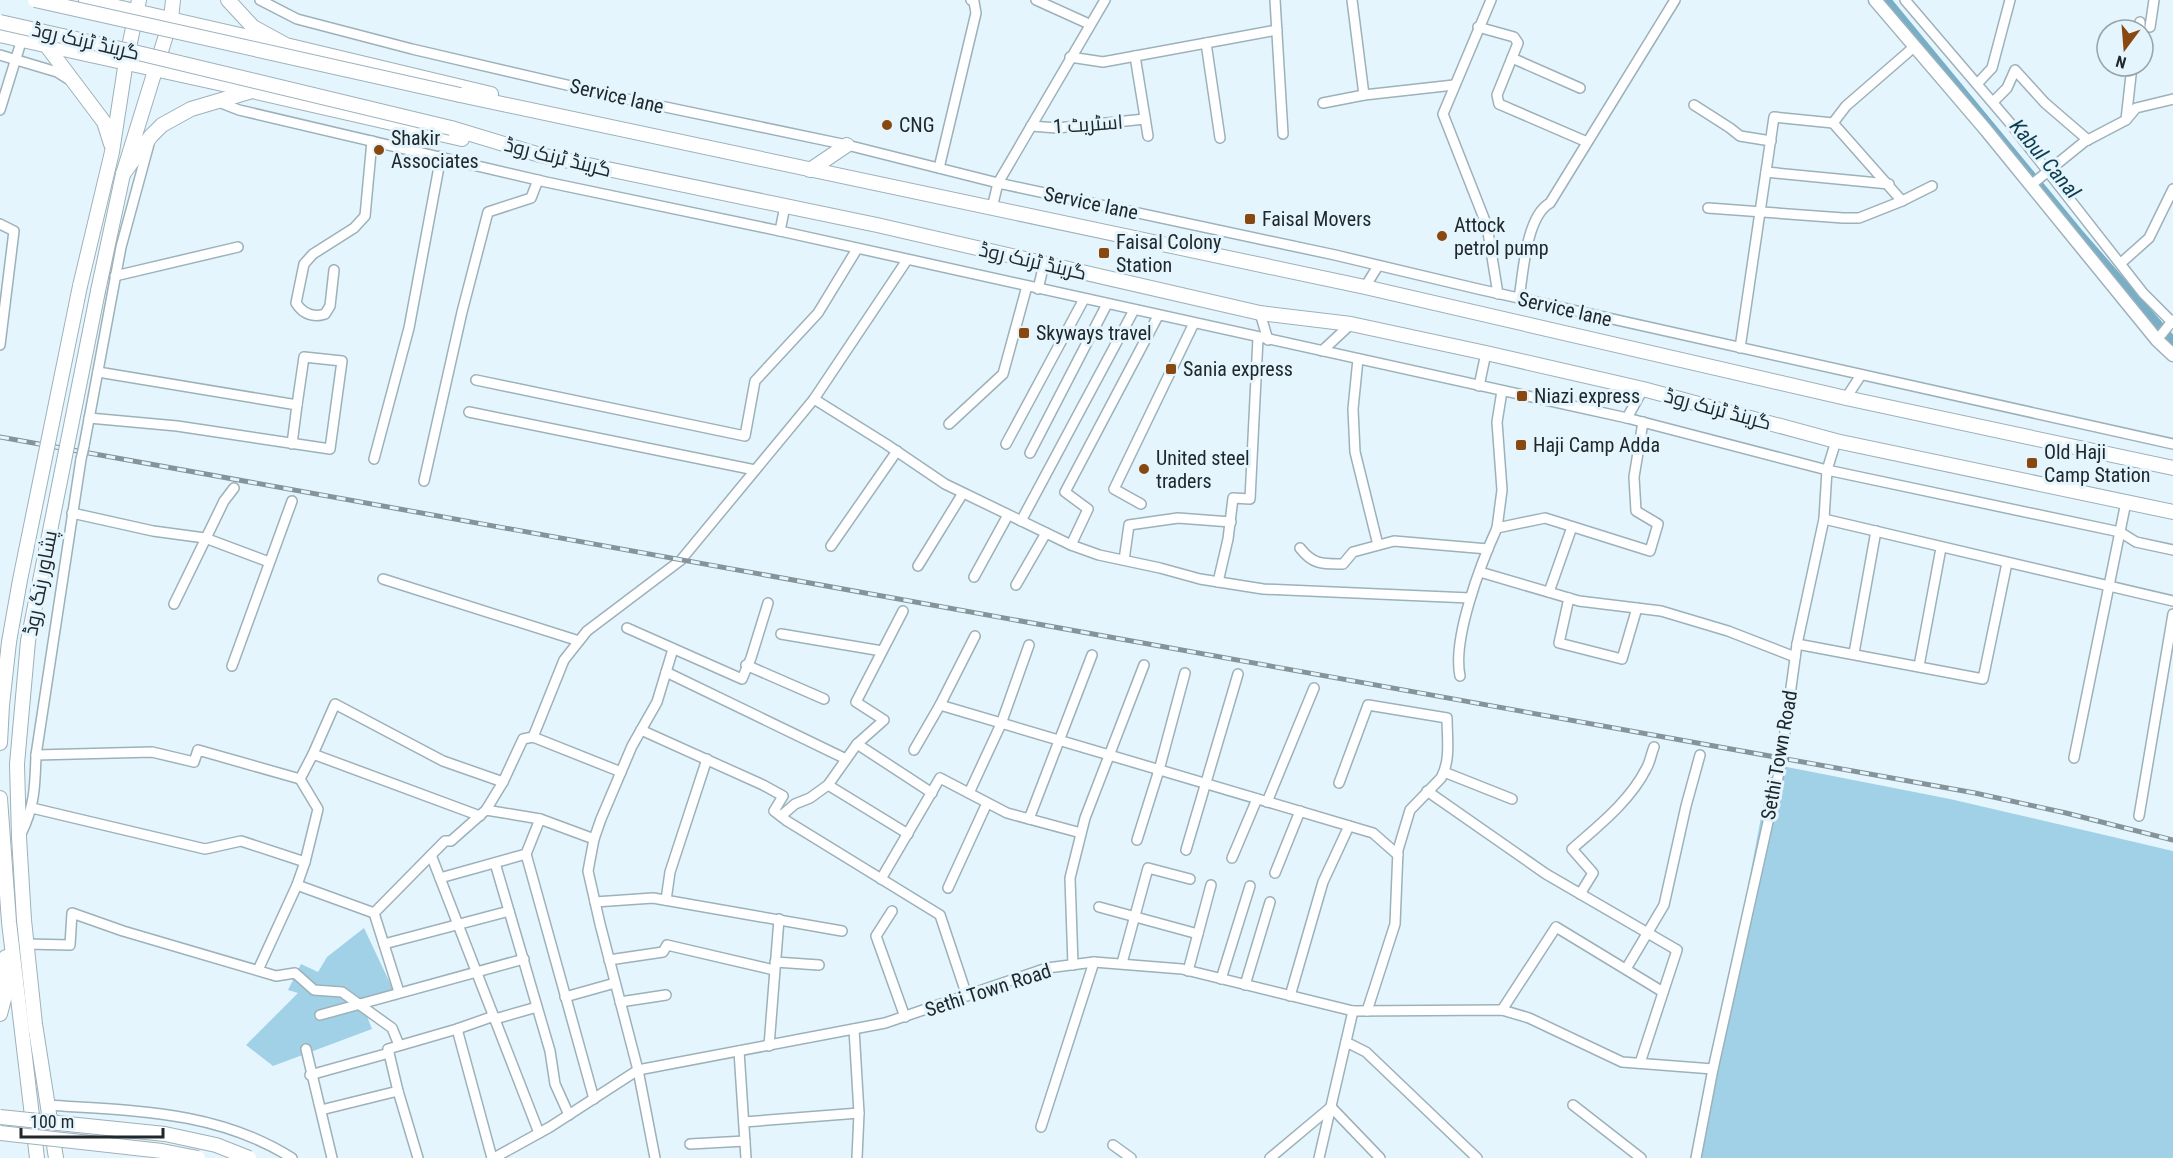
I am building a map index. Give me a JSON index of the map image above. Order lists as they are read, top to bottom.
{
  "streets": {
    "highway": ["گرینڈ ٹرنک روڈ", "پشاور رنگ روڈ"],
    "street": ["Service lane", "اسٹریٹ 1", "Sethi Town Road"]
  },
  "crossings": [
    ["گرینڈ ٹرنک روڈ", "Sethi Town Road"]
  ],
  "water": ["Kabul Canal"],
  "places": {
    "other": [
      "CNG",
      "Shakir Associates",
      "Attock petrol pump",
      "United steel traders"
    ],
    "transit": [
      "Faisal Movers",
      "Faisal Colony Station",
      "Skyways travel",
      "Sania express",
      "Niazi express",
      "Haji Camp Adda",
      "Old Haji Camp Station"
    ]
  },
  "scale_bar": "100 m",
  "north": "bottom"
}
